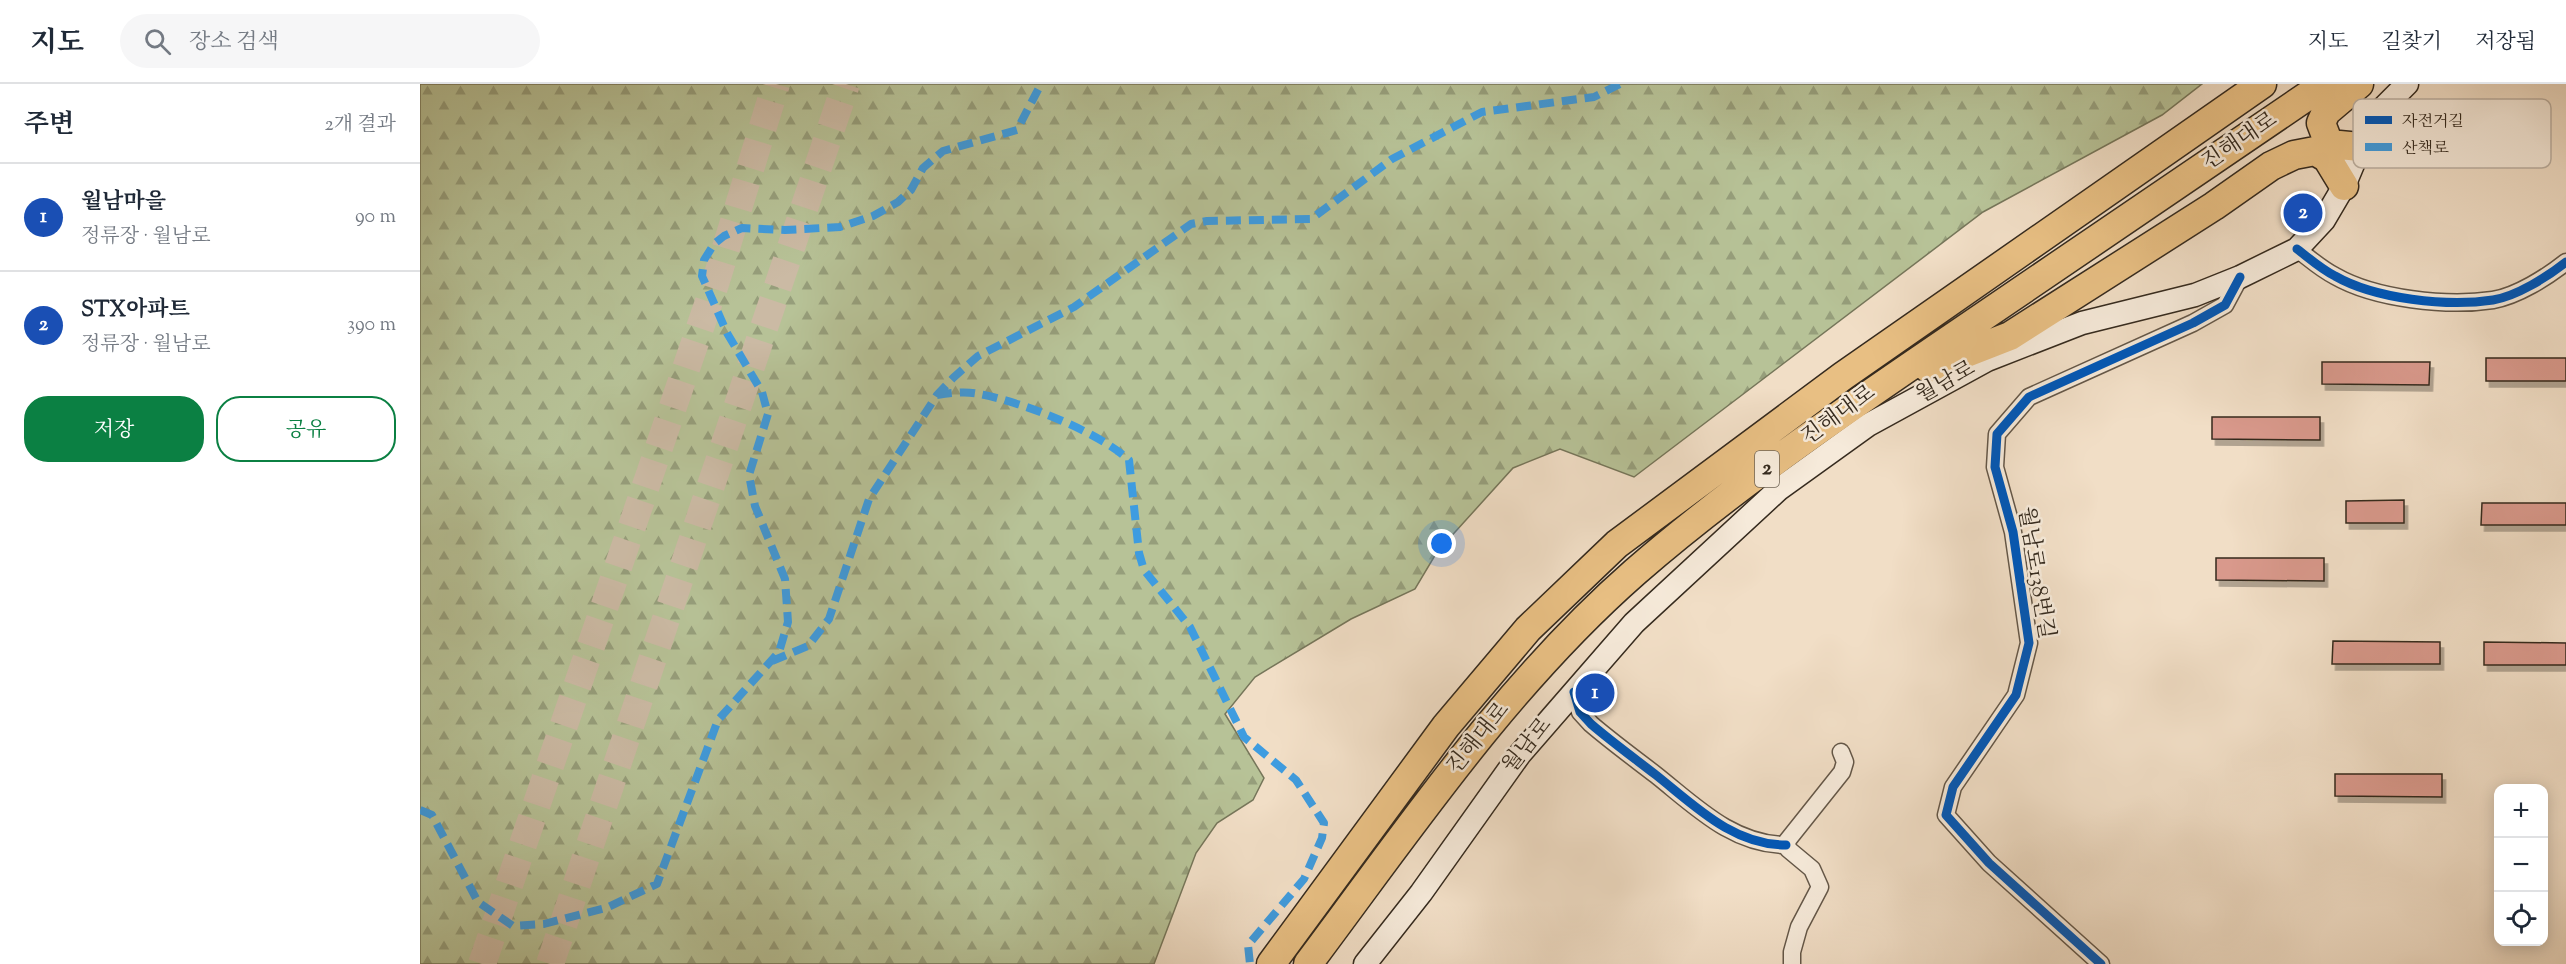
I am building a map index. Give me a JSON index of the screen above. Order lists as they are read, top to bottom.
{
  "streets": {
    "highway": ["진해대로", "2"],
    "main road": ["월남로"],
    "street": ["월남로138번길"]
  },
  "crossings": [
    ["월남로", "월남로138번길"]
  ],
  "legend": ["자전거길", "산책로"],
  "page": {
    "header": "지도",
    "search": "장소 검색",
    "nav": ["지도", "길찾기", "저장됨"],
    "heading": ["주변", "2개 결과"],
    "list": [
      {
        "mark": "1",
        "name": "월남마을",
        "note": "정류장 · 월남로",
        "value": "90 m"
      },
      {
        "mark": "2",
        "name": "STX아파트",
        "note": "정류장 · 월남로",
        "value": "390 m"
      }
    ],
    "pins": ["2", "1"],
    "buttons": ["저장", "공유"],
    "map_buttons": ["+", "−"]
  }
}
